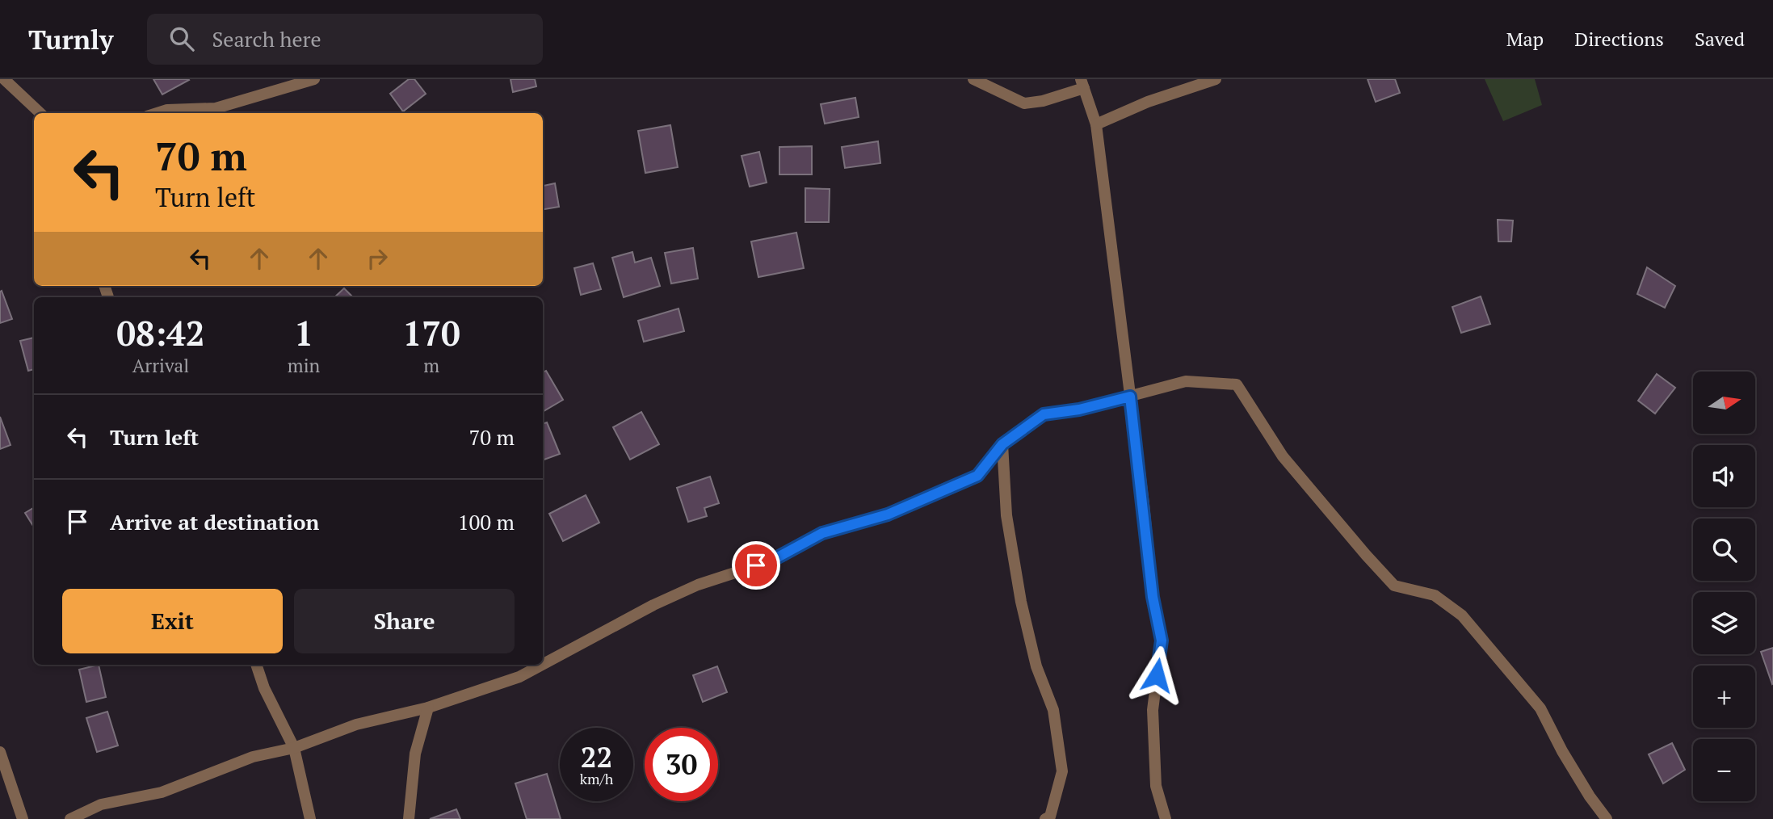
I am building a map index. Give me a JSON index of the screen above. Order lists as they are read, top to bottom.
{
  "north": "right",
  "page": {
    "header": "Turnly",
    "search": "Search here",
    "nav": ["Map", "Directions", "Saved"],
    "turn": ["70 m", "Turn left"],
    "eta": [
      "08:42",
      "Arrival",
      "1",
      "min",
      "170",
      "m"
    ],
    "map_buttons": ["+", "−"],
    "list": [
      {
        "name": "Turn left",
        "value": "70 m"
      },
      {
        "name": "Arrive at destination",
        "value": "100 m"
      }
    ],
    "buttons": ["Exit", "Share"],
    "speed": "22 km/h",
    "limit": "30"
  }
}
